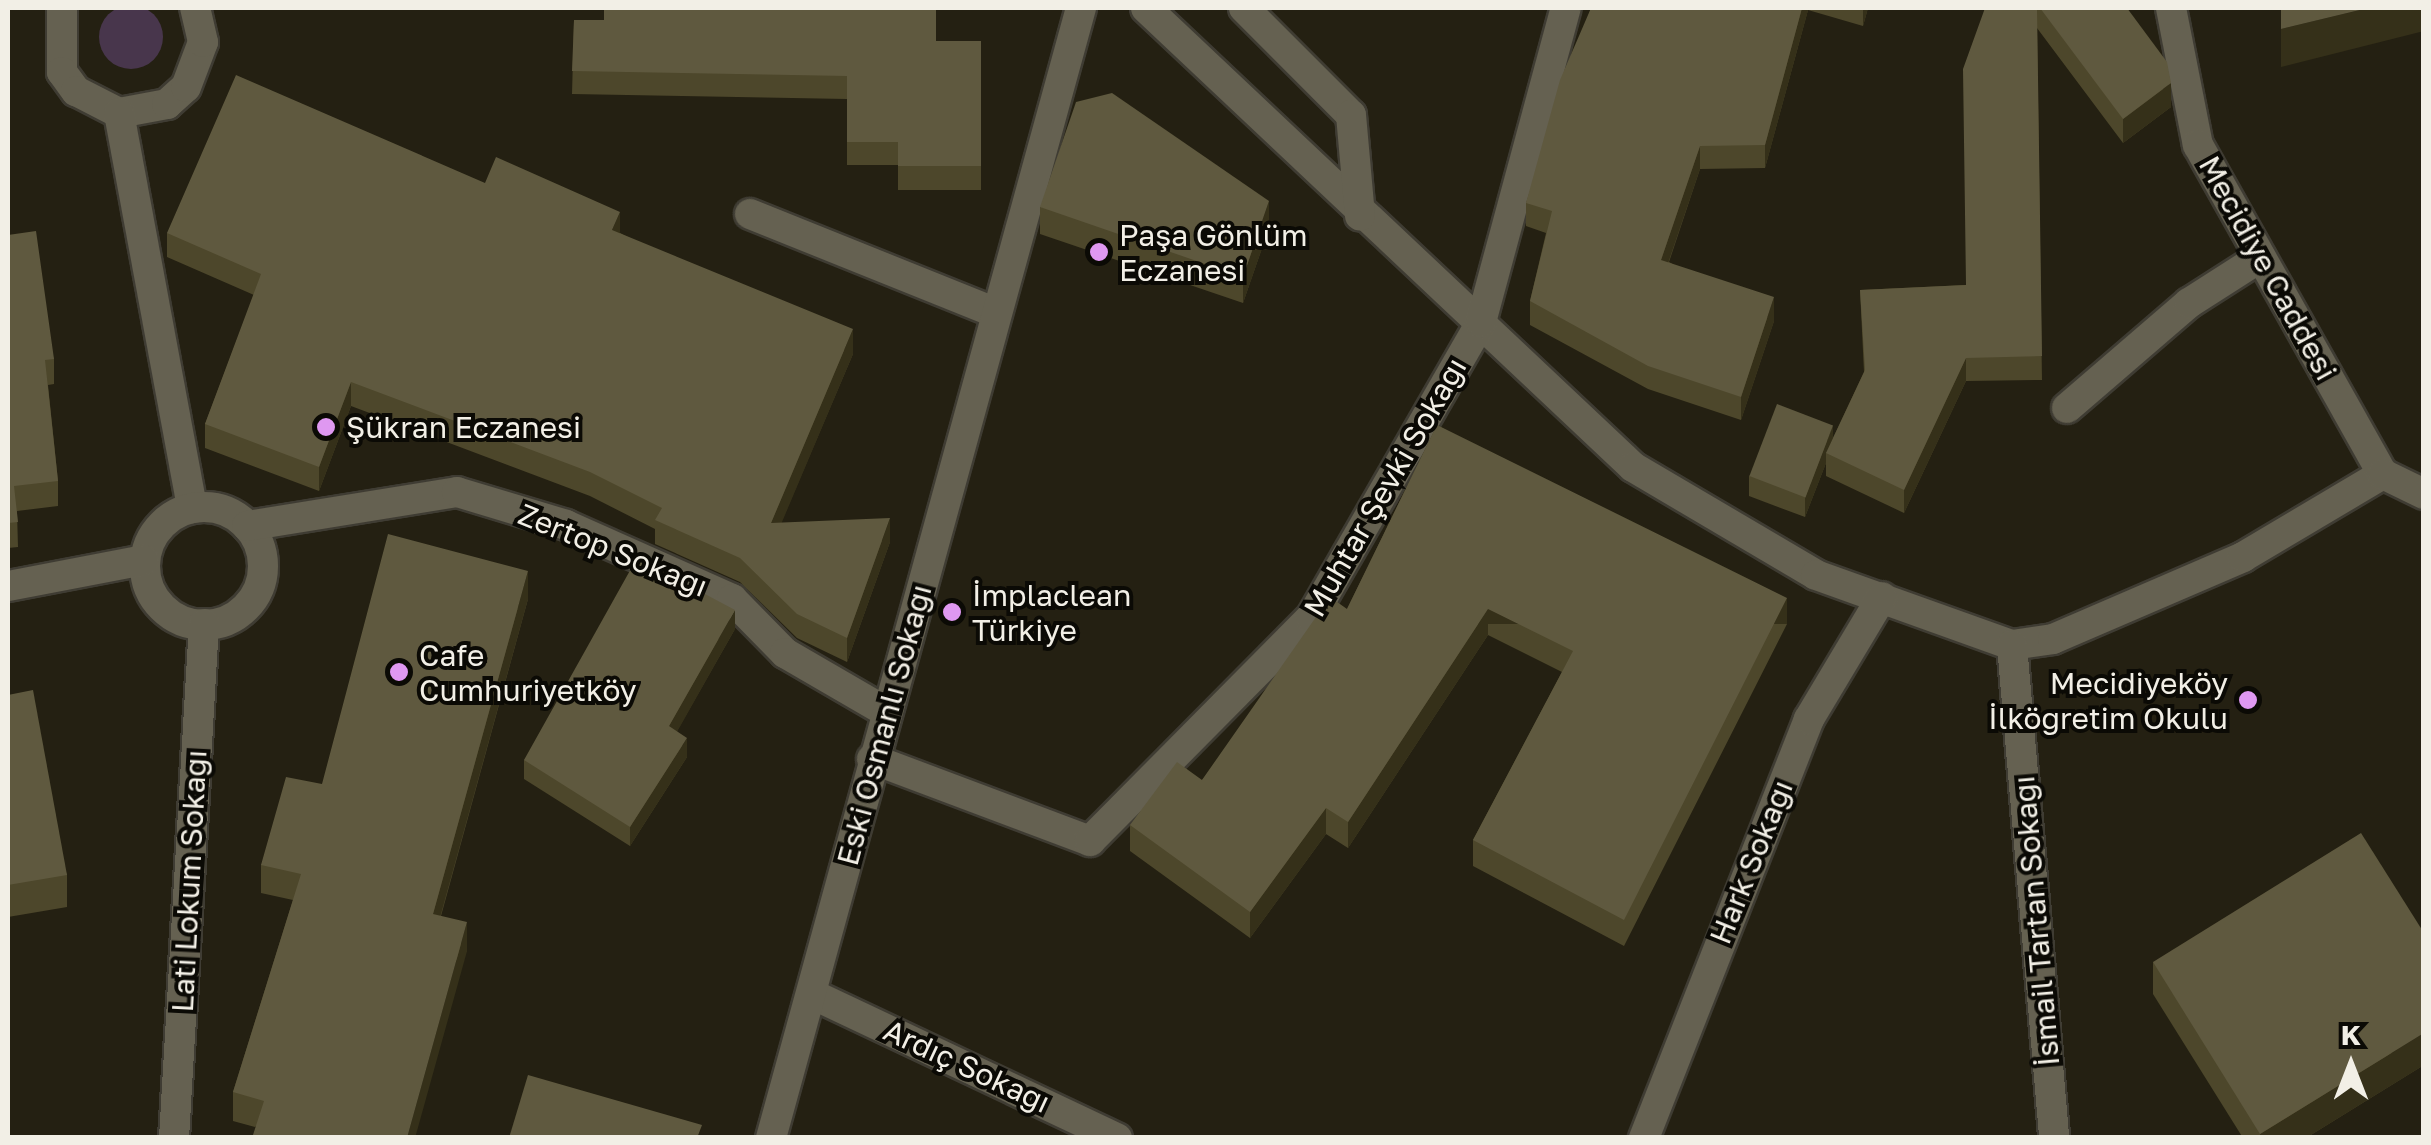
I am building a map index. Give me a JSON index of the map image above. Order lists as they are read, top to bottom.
{
  "streets": {
    "street": [
      "Mecidiye Caddesi",
      "Muhtar Şevki Sokağı",
      "Zertop Sokağı",
      "Eski Osmanlı Sokağı",
      "Hark Sokağı",
      "Lati Lokum Sokağı",
      "İsmail Tartan Sokağı",
      "Ardıç Sokağı"
    ]
  },
  "crossings": [
    ["Muhtar Şevki Sokağı", "Eski Osmanlı Sokağı"],
    ["Zertop Sokağı", "Eski Osmanlı Sokağı"],
    ["Zertop Sokağı", "Lati Lokum Sokağı"],
    ["Eski Osmanlı Sokağı", "Ardıç Sokağı"]
  ],
  "places": [
    "Paşa Gönlüm Eczanesi",
    "Şükran Eczanesi",
    "İmplaclean Türkiye",
    "Cafe Cumhuriyetköy",
    "Mecidiyeköy İlköğretim Okulu"
  ],
  "north": "top"
}
